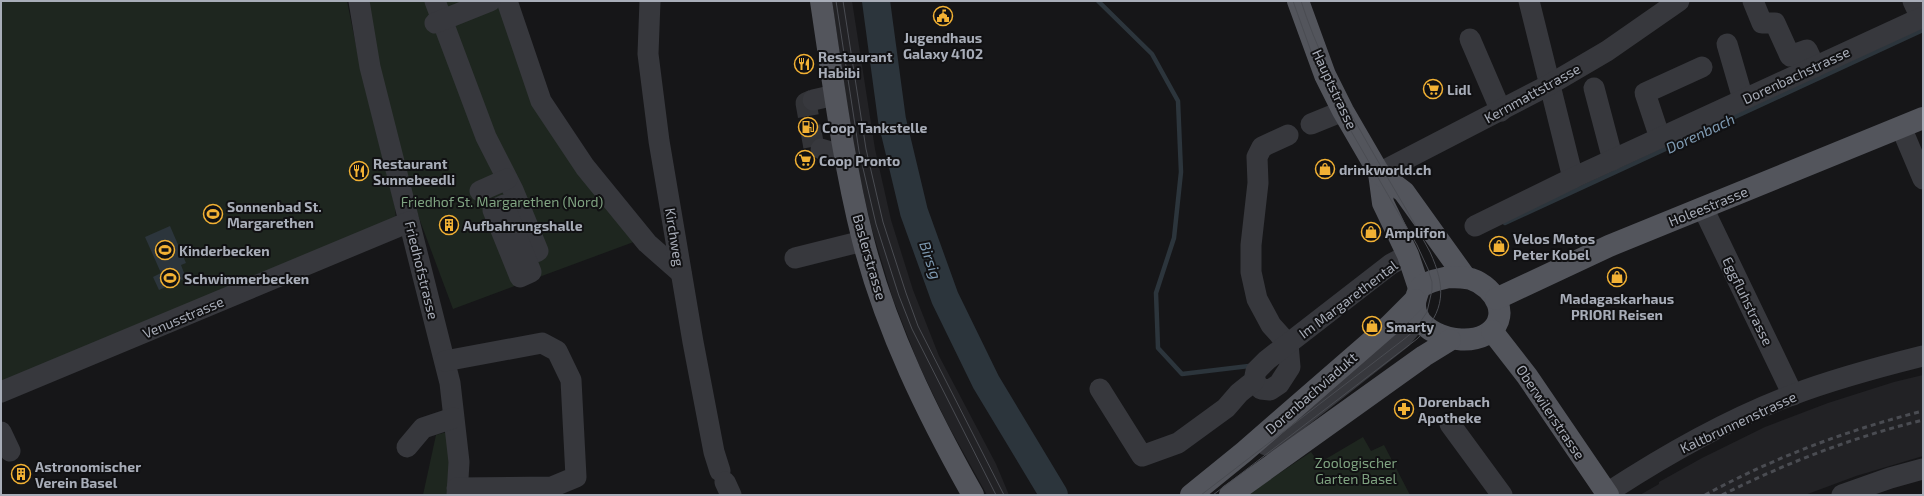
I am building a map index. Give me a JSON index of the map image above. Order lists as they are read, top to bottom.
{
  "streets": {
    "main road": [
      "Hauptstrasse",
      "Holeestrasse",
      "Baslerstrasse",
      "Dorenbachviadukt",
      "Oberwilerstrasse"
    ],
    "street": [
      "Dorenbachstrasse",
      "Kernmattstrasse",
      "Kirchweg",
      "Friedhofstrasse",
      "Im Margarethental",
      "Eggfluhstrasse",
      "Venusstrasse",
      "Kaltbrunnenstrasse"
    ]
  },
  "crossings": [
    ["Hauptstrasse", "Kernmattstrasse"],
    ["Hauptstrasse", "Holeestrasse"],
    ["Hauptstrasse", "Im Margarethental"],
    ["Hauptstrasse", "Dorenbachviadukt"],
    ["Hauptstrasse", "Oberwilerstrasse"],
    ["Holeestrasse", "Eggfluhstrasse"],
    ["Holeestrasse", "Dorenbachviadukt"],
    ["Holeestrasse", "Oberwilerstrasse"],
    ["Friedhofstrasse", "Venusstrasse"],
    ["Eggfluhstrasse", "Kaltbrunnenstrasse"],
    ["Dorenbachviadukt", "Oberwilerstrasse"],
    ["Oberwilerstrasse", "Kaltbrunnenstrasse"]
  ],
  "water": ["Dorenbach", "Birsig"],
  "parks": ["Friedhof St. Margarethen (Nord)", "Zoologischer Garten Basel"],
  "places": {
    "public building": ["Jugendhaus Galaxy 4102"],
    "restaurant": ["Restaurant Habibi", "Restaurant Sunnebeedli"],
    "supermarket": ["Lidl", "Coop Pronto"],
    "fuel station": ["Coop Tankstelle"],
    "shop": [
      "drinkworld.ch",
      "Amplifon",
      "Velos Motos Peter Kobel",
      "Madagaskarhaus PRIORI Reisen",
      "Smarty"
    ],
    "sports": ["Sonnenbad St. Margarethen", "Kinderbecken", "Schwimmerbecken"],
    "building": ["Aufbahrungshalle", "Astronomischer Verein Basel"],
    "pharmacy": ["Dorenbach Apotheke"]
  }
}
